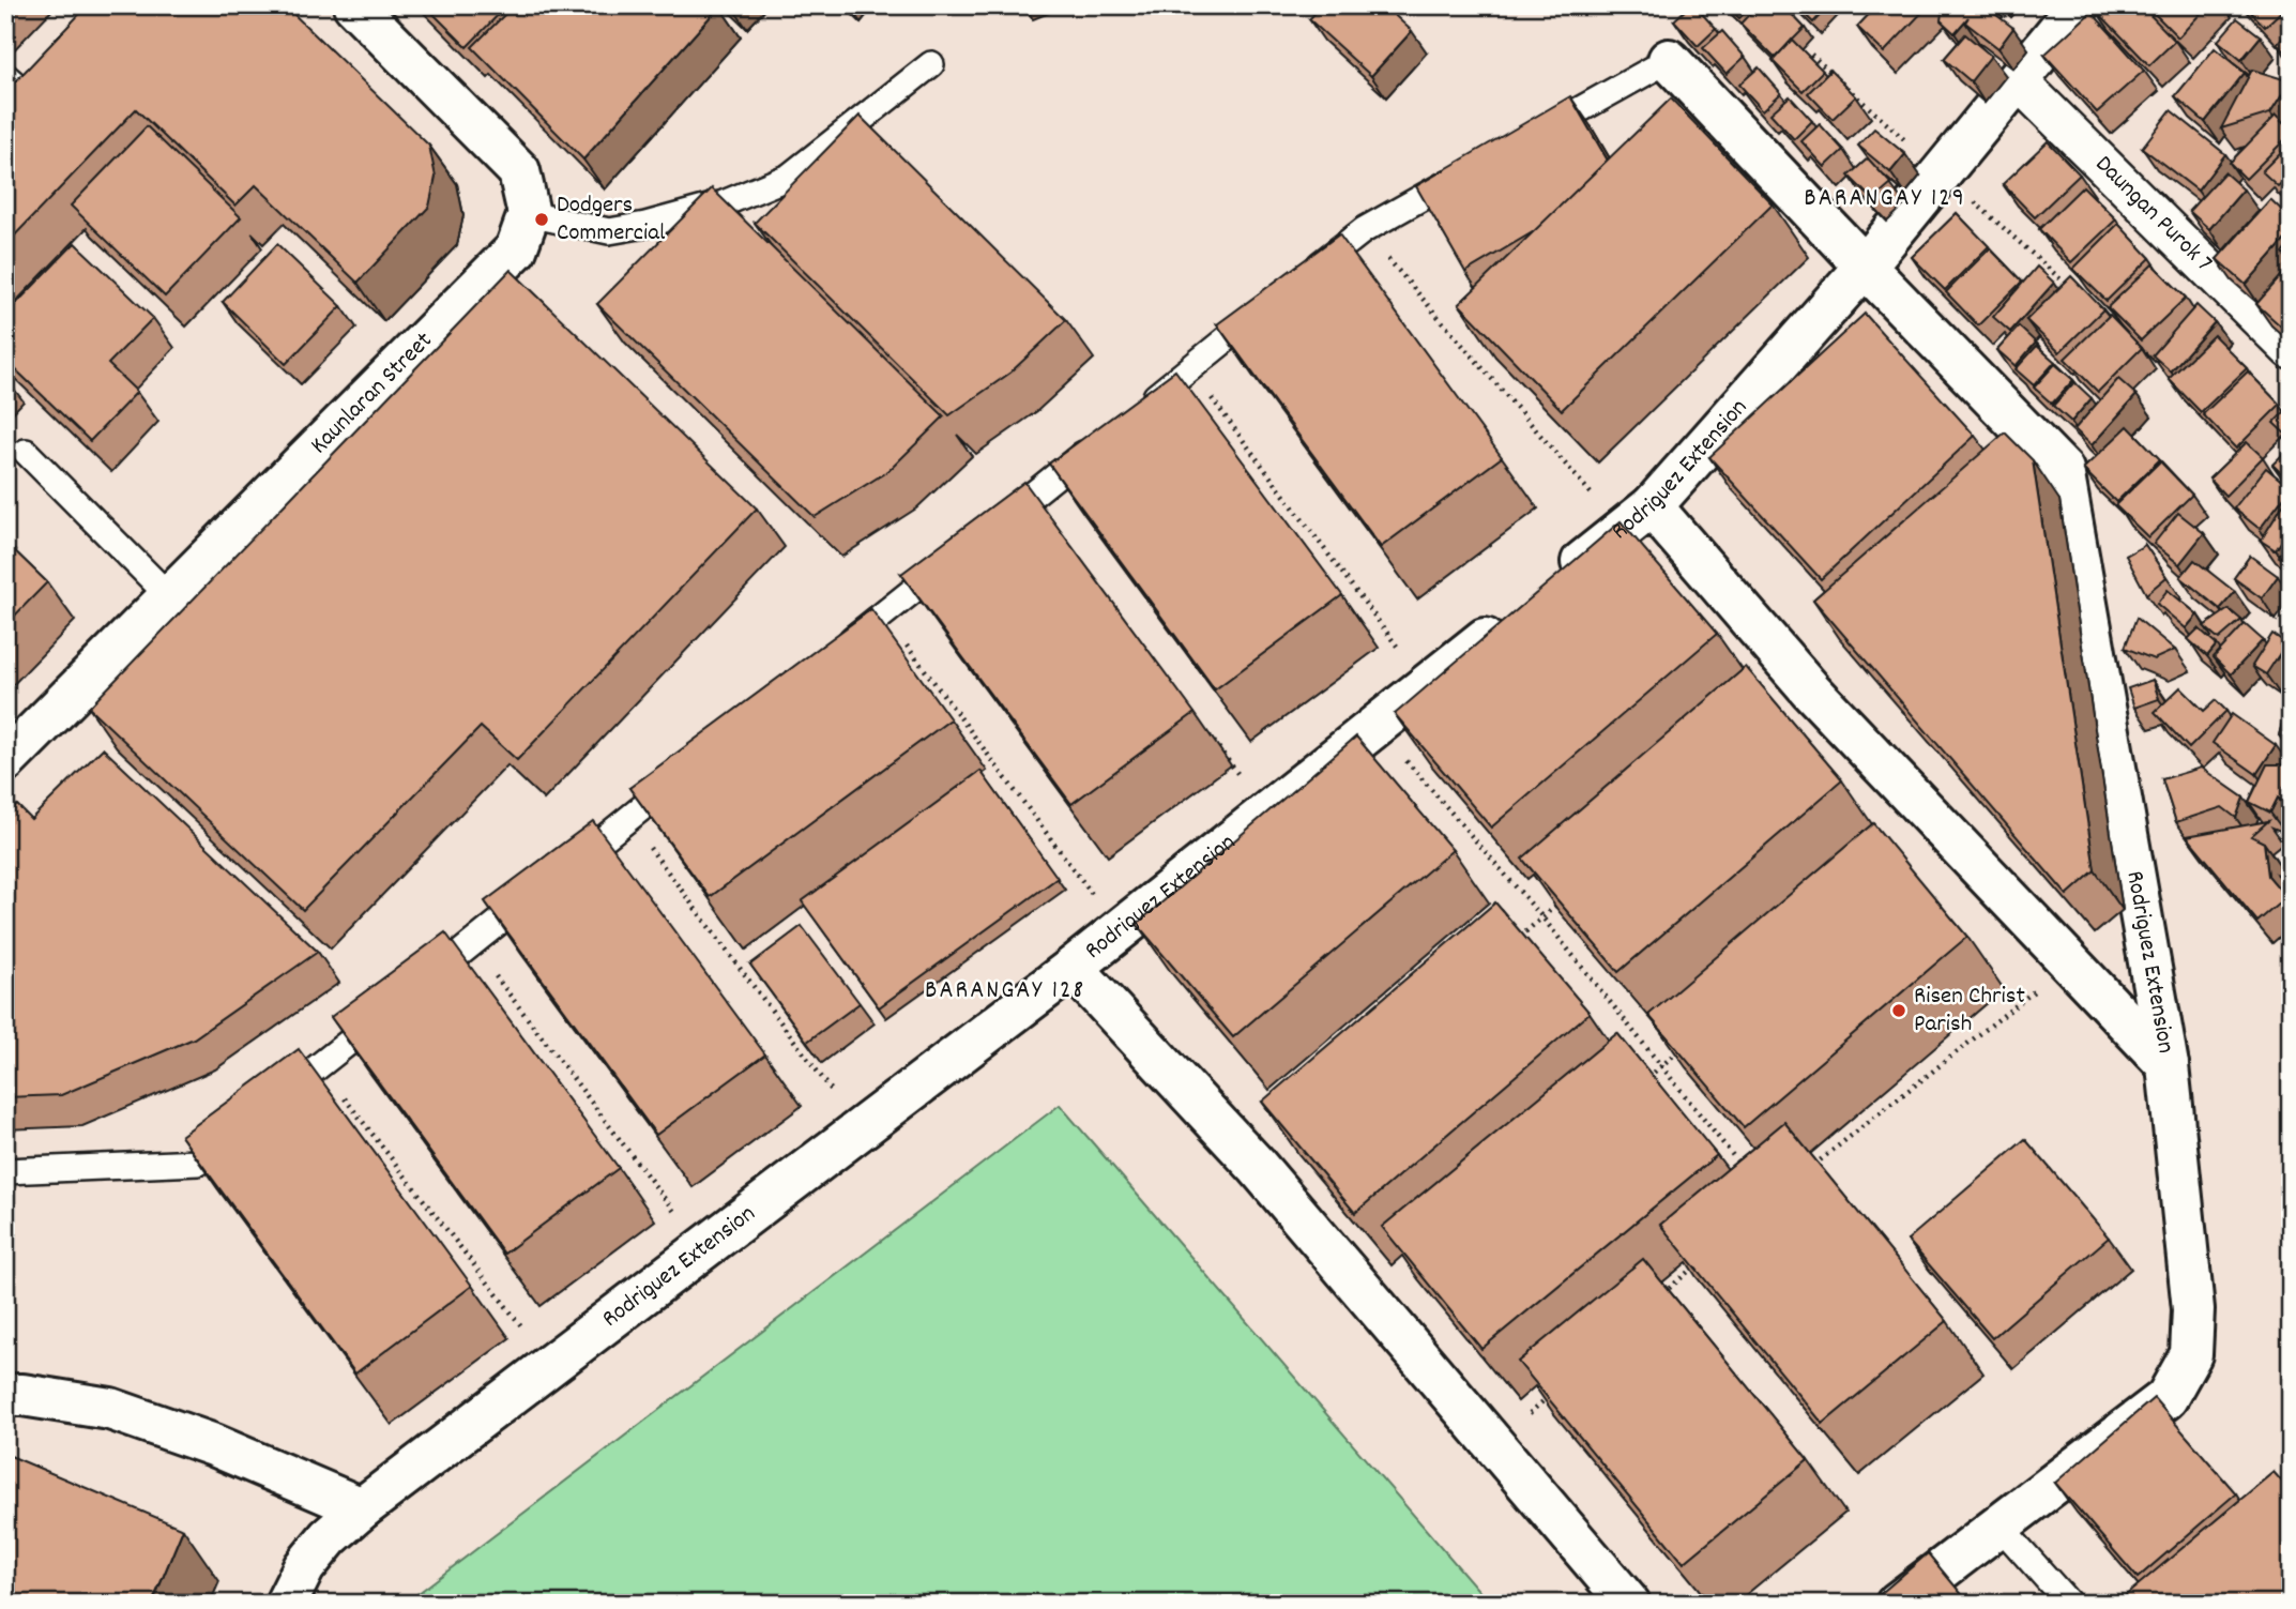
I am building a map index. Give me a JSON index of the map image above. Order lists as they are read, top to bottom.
{
  "streets": {
    "street": ["Daungan Purok 7", "Kaunlaran Street", "Rodriguez Extension"]
  },
  "crossings": [
    ["Daungan Purok 7", "Rodriguez Extension"]
  ],
  "districts": ["BARANGAY 129", "BARANGAY 128"],
  "places": ["Dodgers Commercial", "Risen Christ Parish"]
}
